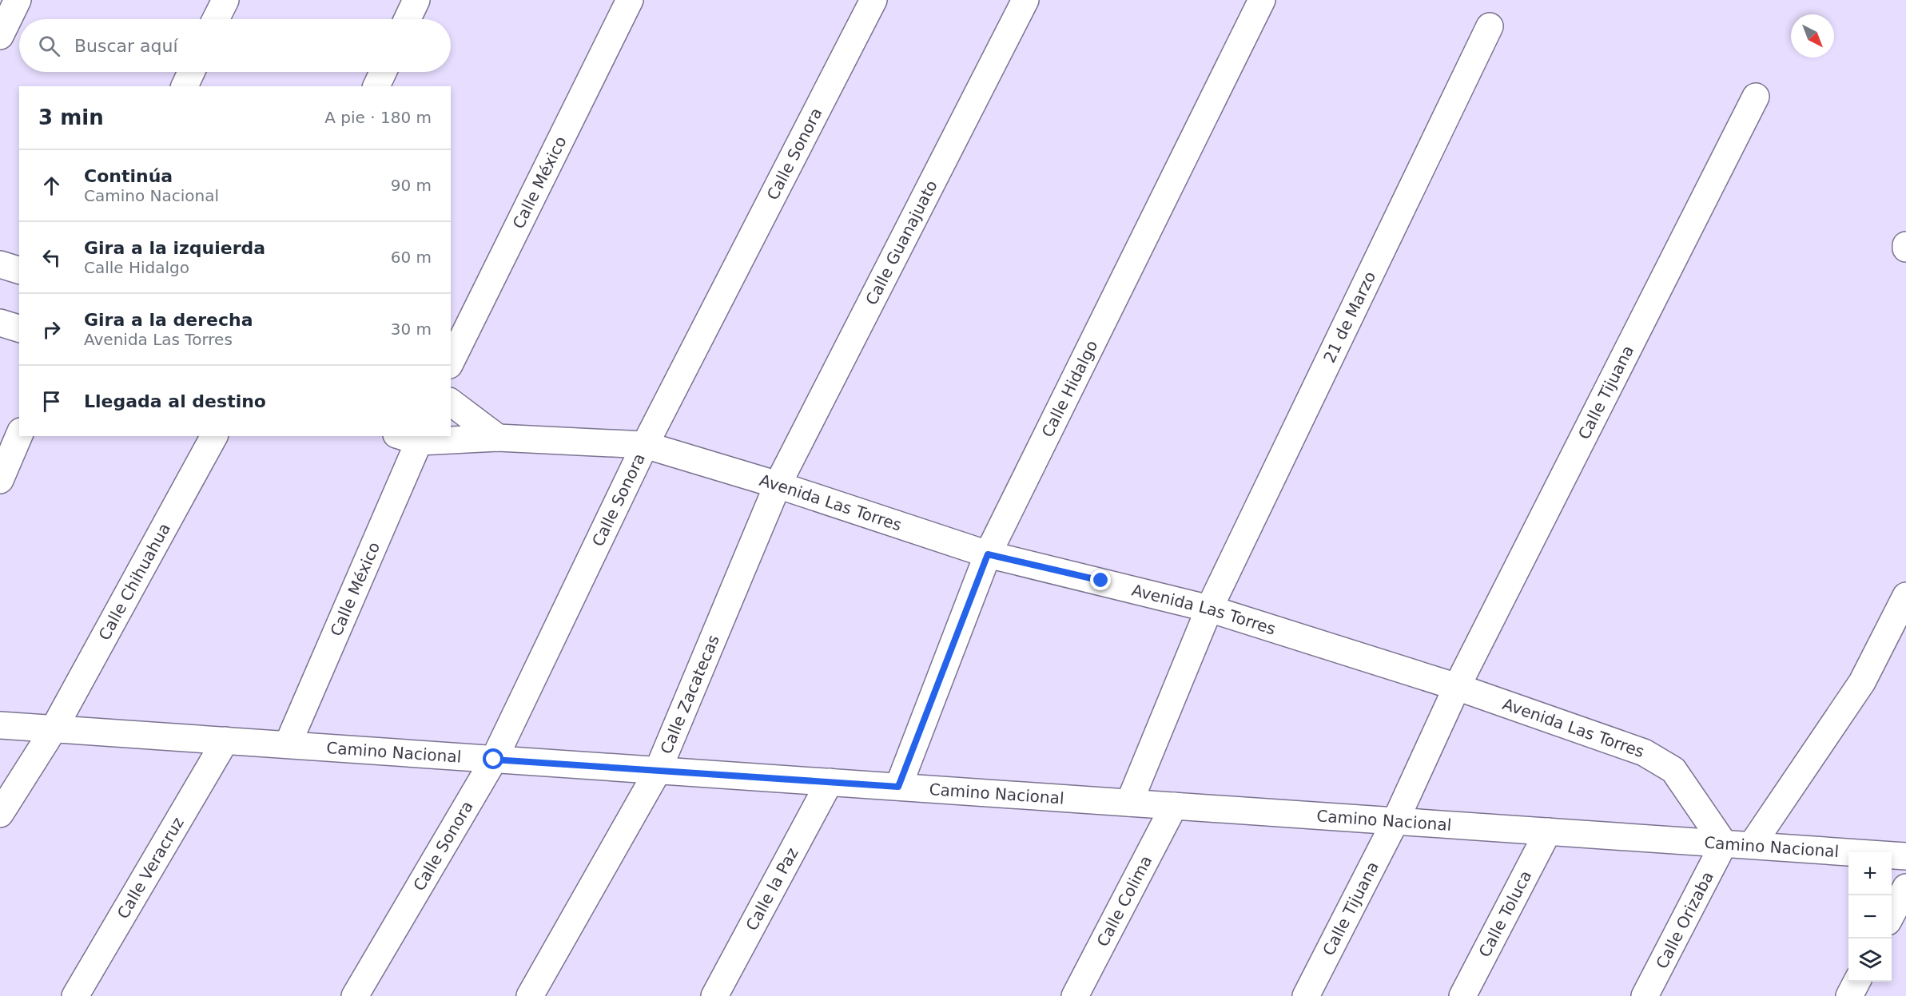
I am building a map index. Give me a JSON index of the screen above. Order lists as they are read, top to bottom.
{
  "streets": {
    "street": [
      "Calle Sonora",
      "Calle México",
      "Calle Guanajuato",
      "21 de Marzo",
      "Calle Hidalgo",
      "Calle Tijuana",
      "Avenida Las Torres",
      "Calle Chihuahua",
      "Calle Zacatecas",
      "Camino Nacional",
      "Calle Veracruz",
      "Calle la Paz",
      "Calle Colima",
      "Calle Toluca",
      "Calle Orizaba"
    ]
  },
  "crossings": [
    ["Calle Sonora", "Avenida Las Torres"],
    ["Calle Sonora", "Camino Nacional"],
    ["Calle México", "Avenida Las Torres"],
    ["Calle México", "Camino Nacional"],
    ["Calle Guanajuato", "Avenida Las Torres"],
    ["Calle Guanajuato", "Calle Zacatecas"],
    ["21 de Marzo", "Avenida Las Torres"],
    ["21 de Marzo", "Camino Nacional"],
    ["Calle Hidalgo", "Avenida Las Torres"],
    ["Calle Hidalgo", "Camino Nacional"],
    ["Calle Tijuana", "Avenida Las Torres"],
    ["Calle Tijuana", "Camino Nacional"],
    ["Avenida Las Torres", "Calle Zacatecas"],
    ["Avenida Las Torres", "Camino Nacional"],
    ["Avenida Las Torres", "Calle Orizaba"],
    ["Calle Chihuahua", "Camino Nacional"],
    ["Calle Zacatecas", "Camino Nacional"],
    ["Camino Nacional", "Calle Veracruz"],
    ["Camino Nacional", "Calle la Paz"],
    ["Camino Nacional", "Calle Colima"],
    ["Camino Nacional", "Calle Toluca"],
    ["Camino Nacional", "Calle Orizaba"]
  ],
  "north": "bottom right",
  "page": {
    "search": "Buscar aquí",
    "heading": ["3 min", "A pie · 180 m"],
    "list": [
      ["Continúa", "Camino Nacional", "90 m"],
      ["Gira a la izquierda", "Calle Hidalgo", "60 m"],
      ["Gira a la derecha", "Avenida Las Torres", "30 m"],
      "Llegada al destino"
    ],
    "map_buttons": ["+", "−"]
  }
}
